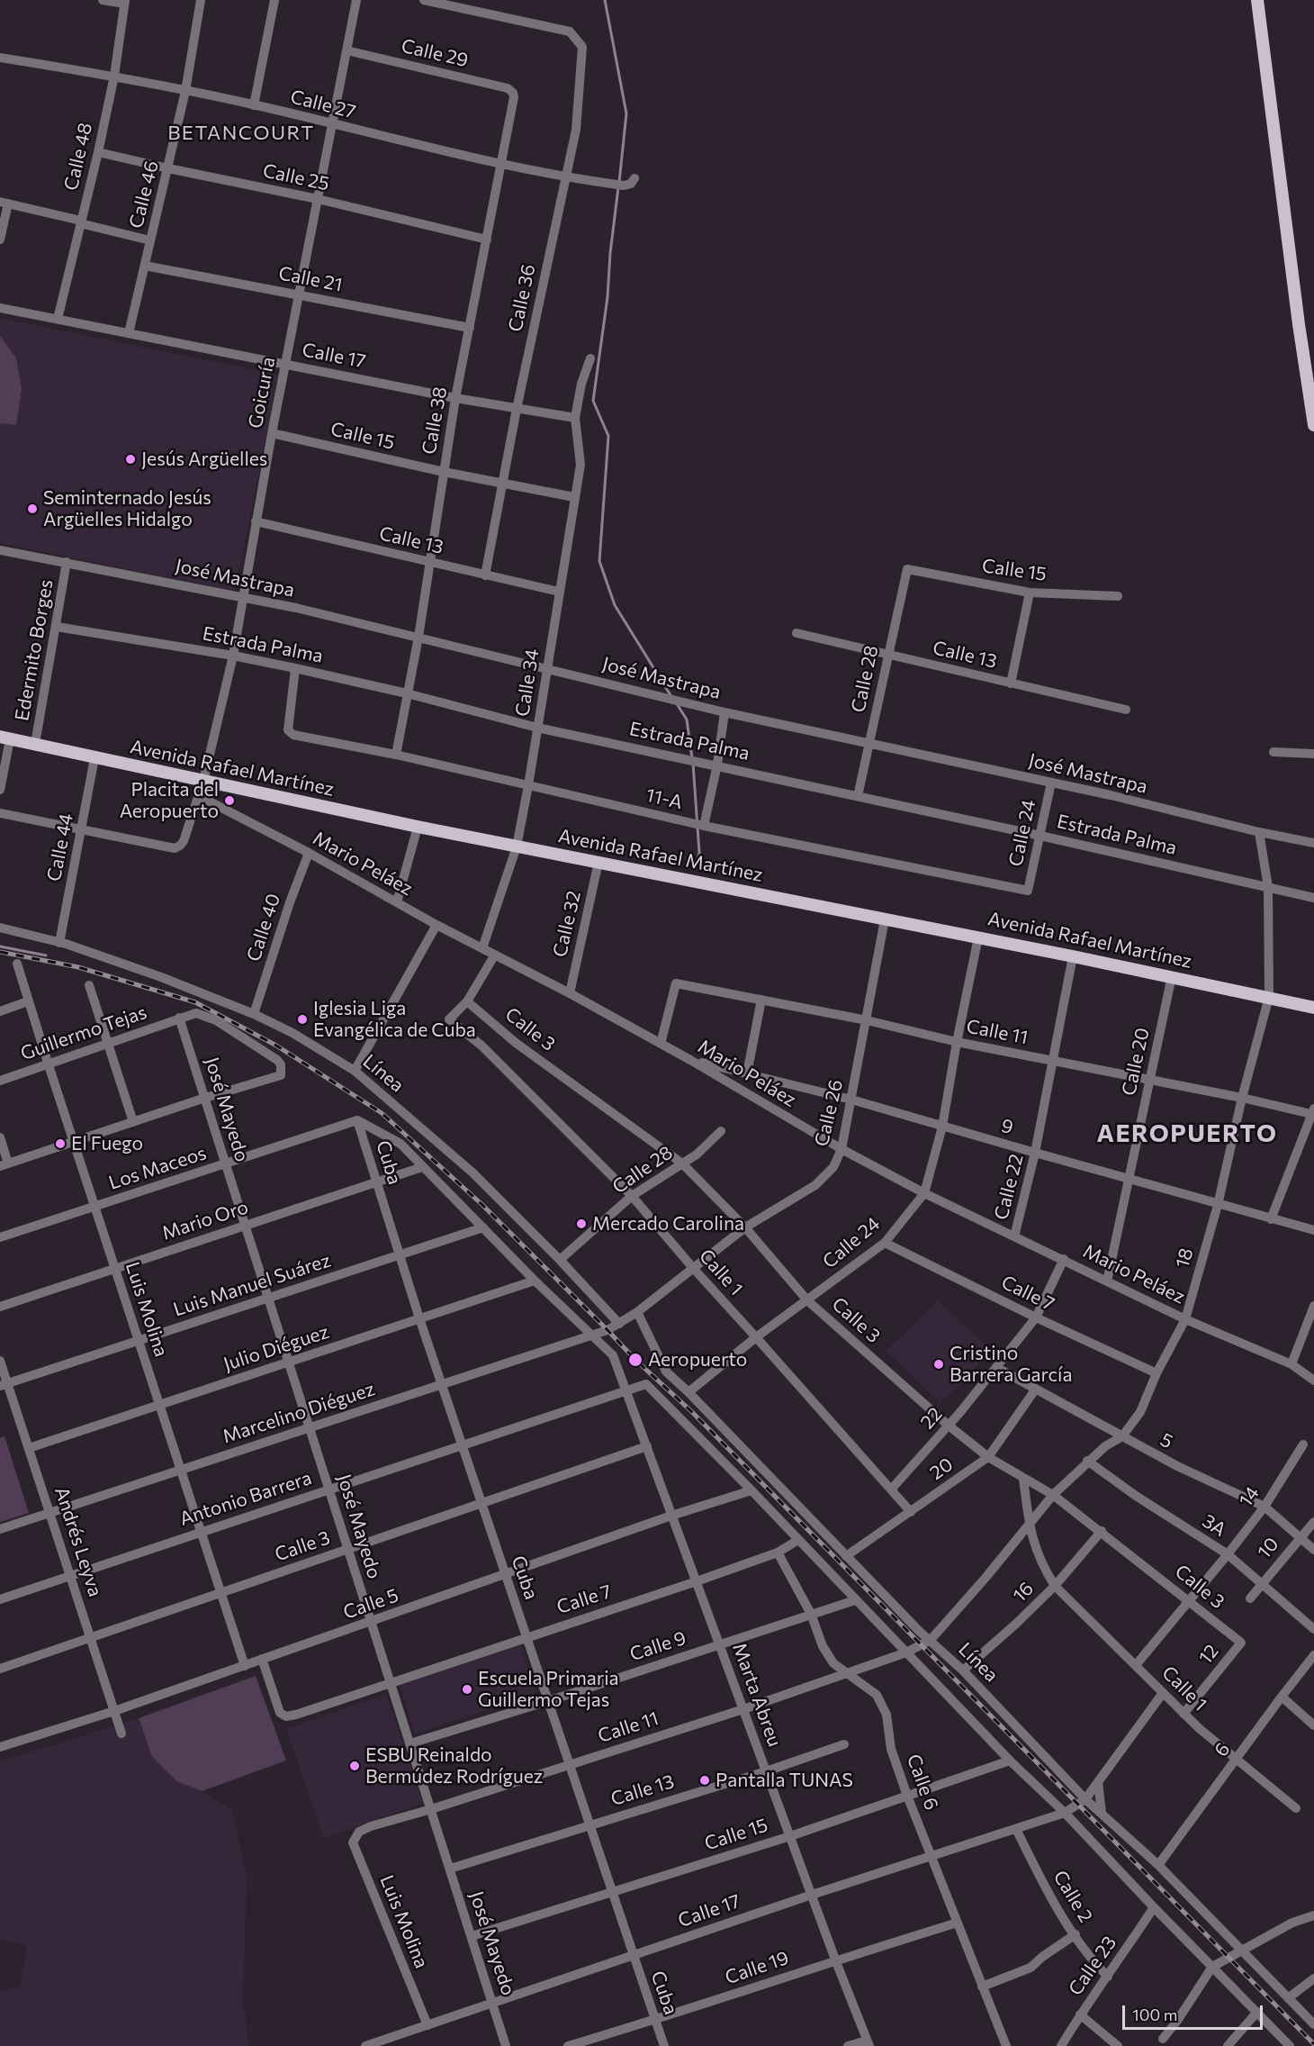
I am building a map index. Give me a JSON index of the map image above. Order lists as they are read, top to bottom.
{
  "streets": {
    "main road": ["Avenida Rafael Martínez"],
    "street": [
      "Calle 29",
      "Calle 27",
      "Calle 48",
      "Calle 25",
      "Calle 46",
      "Calle 21",
      "Calle 36",
      "Calle 17",
      "Goicuría",
      "Calle 38",
      "Calle 15",
      "Calle 13",
      "José Mastrapa",
      "Estrada Palma",
      "Edermito Borges",
      "Calle 28",
      "Calle 34",
      "11-A",
      "Calle 24",
      "Calle 44",
      "Mario Peláez",
      "Calle 32",
      "Calle 40",
      "Calle 3",
      "Calle 11",
      "Guillermo Tejas",
      "Calle 20",
      "Línea",
      "José Mayedo",
      "Calle 26",
      "9",
      "Cuba",
      "Los Maceos",
      "Calle 22",
      "Mario Oro",
      "18",
      "Calle 1",
      "Luis Manuel Suárez",
      "Calle 7",
      "Luis Molina",
      "Julio Diéguez",
      "Marcelino Diéguez",
      "22",
      "5",
      "20",
      "14",
      "Antonio Barrera",
      "3A",
      "Andrés Leyva",
      "10",
      "16",
      "Calle 5",
      "Calle 9",
      "12",
      "Marta Abreu",
      "6",
      "Calle 6",
      "Calle 2",
      "Calle 23",
      "Calle 19"
    ]
  },
  "crossings": [
    ["Calle 29", "Goicuría"],
    ["Calle 29", "Calle 38"],
    ["Calle 27", "Calle 48"],
    ["Calle 27", "Calle 46"],
    ["Calle 27", "Calle 36"],
    ["Calle 27", "Goicuría"],
    ["Calle 27", "Calle 38"],
    ["Calle 48", "Calle 25"],
    ["Calle 48", "Calle 17"],
    ["Calle 25", "Calle 46"],
    ["Calle 25", "Goicuría"],
    ["Calle 25", "Calle 38"],
    ["Calle 46", "Calle 21"],
    ["Calle 46", "Calle 17"],
    ["Calle 21", "Goicuría"],
    ["Calle 21", "Calle 38"],
    ["Calle 36", "Calle 17"],
    ["Calle 36", "Calle 15"],
    ["Calle 36", "Calle 13"],
    ["Calle 17", "Goicuría"],
    ["Calle 17", "Calle 38"],
    ["Calle 17", "Calle 34"],
    ["Calle 17", "José Mayedo"],
    ["Calle 17", "Cuba"],
    ["Calle 17", "Luis Molina"],
    ["Calle 17", "Marta Abreu"],
    ["Calle 17", "Calle 6"],
    ["Calle 17", "Calle 2"],
    ["Goicuría", "Calle 15"],
    ["Goicuría", "Calle 13"],
    ["Goicuría", "José Mastrapa"],
    ["Goicuría", "Estrada Palma"],
    ["Goicuría", "Avenida Rafael Martínez"],
    ["Goicuría", "Calle 44"],
    ["Goicuría", "Mario Peláez"],
    ["Calle 38", "Calle 15"],
    ["Calle 38", "Calle 13"],
    ["Calle 38", "José Mastrapa"],
    ["Calle 38", "Estrada Palma"],
    ["Calle 38", "11-A"],
    ["Calle 15", "Calle 28"],
    ["Calle 15", "Calle 34"],
    ["Calle 15", "José Mayedo"],
    ["Calle 15", "Cuba"],
    ["Calle 15", "Marta Abreu"],
    ["Calle 15", "Calle 6"],
    ["Calle 13", "Calle 28"],
    ["Calle 13", "Calle 34"],
    ["Calle 13", "José Mayedo"],
    ["Calle 13", "Cuba"],
    ["Calle 13", "Marta Abreu"],
    ["José Mastrapa", "Edermito Borges"],
    ["José Mastrapa", "Calle 28"],
    ["José Mastrapa", "Calle 34"],
    ["José Mastrapa", "Calle 24"],
    ["José Mastrapa", "18"],
    ["Estrada Palma", "Edermito Borges"],
    ["Estrada Palma", "Calle 28"],
    ["Estrada Palma", "Calle 34"],
    ["Estrada Palma", "11-A"],
    ["Estrada Palma", "Calle 24"],
    ["Estrada Palma", "18"],
    ["Edermito Borges", "Avenida Rafael Martínez"],
    ["Calle 28", "Calle 3"],
    ["Calle 28", "Línea"],
    ["Calle 28", "Calle 1"],
    ["Calle 34", "Avenida Rafael Martínez"],
    ["Calle 34", "11-A"],
    ["Calle 34", "Mario Peláez"],
    ["Avenida Rafael Martínez", "Calle 24"],
    ["Avenida Rafael Martínez", "Calle 44"],
    ["Avenida Rafael Martínez", "Calle 32"],
    ["Avenida Rafael Martínez", "Calle 20"],
    ["Avenida Rafael Martínez", "Calle 26"],
    ["Avenida Rafael Martínez", "Calle 22"],
    ["Avenida Rafael Martínez", "18"],
    ["11-A", "Calle 24"],
    ["Calle 24", "Mario Peláez"],
    ["Calle 24", "Calle 3"],
    ["Calle 24", "Calle 11"],
    ["Calle 24", "Línea"],
    ["Calle 24", "9"],
    ["Calle 24", "Calle 1"],
    ["Calle 24", "Calle 7"],
    ["Calle 44", "Línea"],
    ["Mario Peláez", "Calle 32"],
    ["Mario Peláez", "Calle 40"],
    ["Mario Peláez", "Calle 11"],
    ["Mario Peláez", "Calle 20"],
    ["Mario Peláez", "Calle 26"],
    ["Mario Peláez", "9"],
    ["Mario Peláez", "Calle 22"],
    ["Mario Peláez", "18"],
    ["Mario Peláez", "22"],
    ["Calle 40", "Línea"],
    ["Calle 3", "José Mayedo"],
    ["Calle 3", "Calle 26"],
    ["Calle 3", "Cuba"],
    ["Calle 3", "18"],
    ["Calle 3", "Calle 1"],
    ["Calle 3", "Luis Molina"],
    ["Calle 3", "22"],
    ["Calle 3", "20"],
    ["Calle 3", "14"],
    ["Calle 3", "Andrés Leyva"],
    ["Calle 3", "16"],
    ["Calle 3", "12"],
    ["Calle 3", "Marta Abreu"],
    ["Calle 11", "Calle 20"],
    ["Calle 11", "Línea"],
    ["Calle 11", "José Mayedo"],
    ["Calle 11", "Calle 26"],
    ["Calle 11", "Cuba"],
    ["Calle 11", "Calle 22"],
    ["Calle 11", "18"],
    ["Calle 11", "Luis Molina"],
    ["Calle 11", "Marta Abreu"],
    ["Calle 11", "Calle 6"],
    ["Guillermo Tejas", "José Mayedo"],
    ["Guillermo Tejas", "Luis Molina"],
    ["Calle 20", "9"],
    ["Línea", "Calle 26"],
    ["Línea", "18"],
    ["Línea", "20"],
    ["Línea", "16"],
    ["Línea", "6"],
    ["José Mayedo", "Los Maceos"],
    ["José Mayedo", "Mario Oro"],
    ["José Mayedo", "Luis Manuel Suárez"],
    ["José Mayedo", "Calle 7"],
    ["José Mayedo", "Julio Diéguez"],
    ["José Mayedo", "Marcelino Diéguez"],
    ["José Mayedo", "Antonio Barrera"],
    ["José Mayedo", "Calle 5"],
    ["José Mayedo", "Calle 9"],
    ["Calle 26", "9"],
    ["Calle 26", "Calle 1"],
    ["Calle 26", "Marcelino Diéguez"],
    ["9", "Calle 22"],
    ["9", "18"],
    ["Cuba", "Los Maceos"],
    ["Cuba", "Mario Oro"],
    ["Cuba", "Luis Manuel Suárez"],
    ["Cuba", "Calle 7"],
    ["Cuba", "Julio Diéguez"],
    ["Cuba", "Marcelino Diéguez"],
    ["Cuba", "Antonio Barrera"],
    ["Cuba", "Calle 5"],
    ["Cuba", "Calle 9"],
    ["Cuba", "Calle 19"],
    ["Los Maceos", "Luis Molina"],
    ["Mario Oro", "Luis Molina"],
    ["18", "Calle 1"],
    ["18", "Calle 7"],
    ["18", "5"],
    ["18", "3A"],
    ["Calle 1", "22"],
    ["Calle 1", "20"],
    ["Calle 1", "14"],
    ["Calle 1", "16"],
    ["Calle 1", "12"],
    ["Calle 1", "6"],
    ["Luis Manuel Suárez", "Luis Molina"],
    ["Luis Manuel Suárez", "Andrés Leyva"],
    ["Calle 7", "22"],
    ["Calle 7", "Calle 5"],
    ["Calle 7", "Marta Abreu"],
    ["Calle 7", "Calle 6"],
    ["Luis Molina", "Julio Diéguez"],
    ["Luis Molina", "Marcelino Diéguez"],
    ["Luis Molina", "Antonio Barrera"],
    ["Luis Molina", "Calle 5"],
    ["Julio Diéguez", "Andrés Leyva"],
    ["Marcelino Diéguez", "Andrés Leyva"],
    ["Marcelino Diéguez", "Marta Abreu"],
    ["22", "5"],
    ["5", "20"],
    ["5", "14"],
    ["5", "10"],
    ["14", "3A"],
    ["Antonio Barrera", "Andrés Leyva"],
    ["Antonio Barrera", "Marta Abreu"],
    ["3A", "10"],
    ["Andrés Leyva", "Calle 5"],
    ["Calle 5", "Marta Abreu"],
    ["Calle 9", "Marta Abreu"],
    ["Calle 9", "Calle 6"],
    ["Marta Abreu", "Calle 19"],
    ["Calle 6", "Calle 19"],
    ["Calle 2", "Calle 23"]
  ],
  "districts": ["BETANCOURT", "AEROPUERTO"],
  "places": [
    "Jesús Argüelles",
    "Seminternado Jesús Argüelles Hidalgo",
    "Placita del Aeropuerto",
    "Iglesia Liga Evangélica de Cuba",
    "El Fuego",
    "Mercado Carolina",
    "Aeropuerto",
    "Cristino Barrera García",
    "Escuela Primaria Guillermo Tejas",
    "ESBU Reinaldo Bermúdez Rodríguez",
    "Pantalla TUNAS"
  ],
  "scale_bar": "100 m"
}
